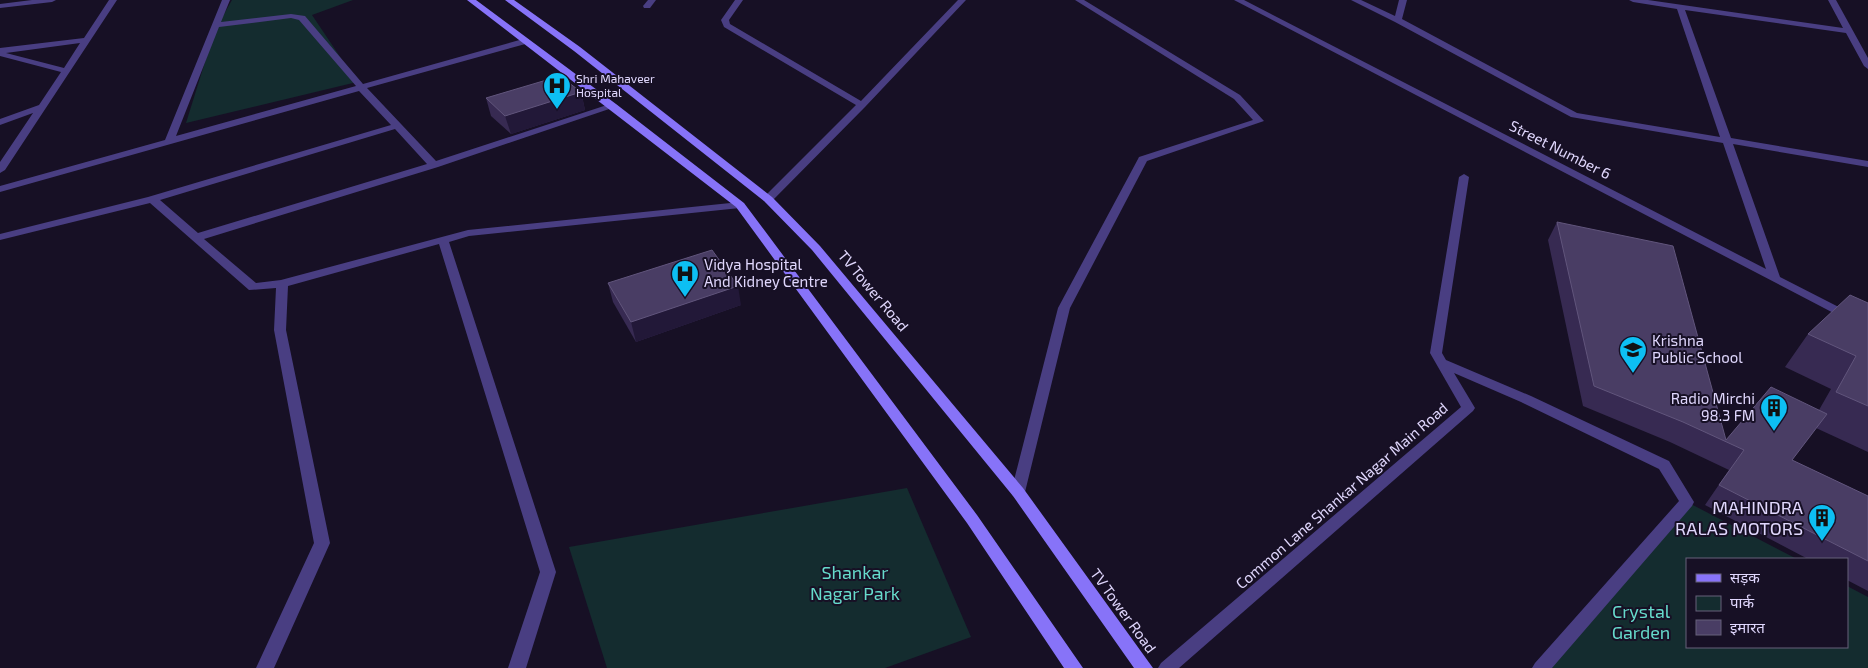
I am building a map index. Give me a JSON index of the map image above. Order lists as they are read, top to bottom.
{
  "streets": {
    "main road": ["TV Tower Road"],
    "street": ["Street Number 6", "Common Lane Shankar Nagar Main Road"]
  },
  "parks": ["Shankar Nagar Park", "Crystal Garden"],
  "places": {
    "hospital": ["Shri Mahaveer Hospital", "Vidya Hospital And Kidney Centre"],
    "school or university": ["Krishna Public School"],
    "building": ["Radio Mirchi 98.3 FM", "MAHINDRA RALAS MOTORS"]
  },
  "legend": ["सड़क", "पार्क", "इमारत"]
}
